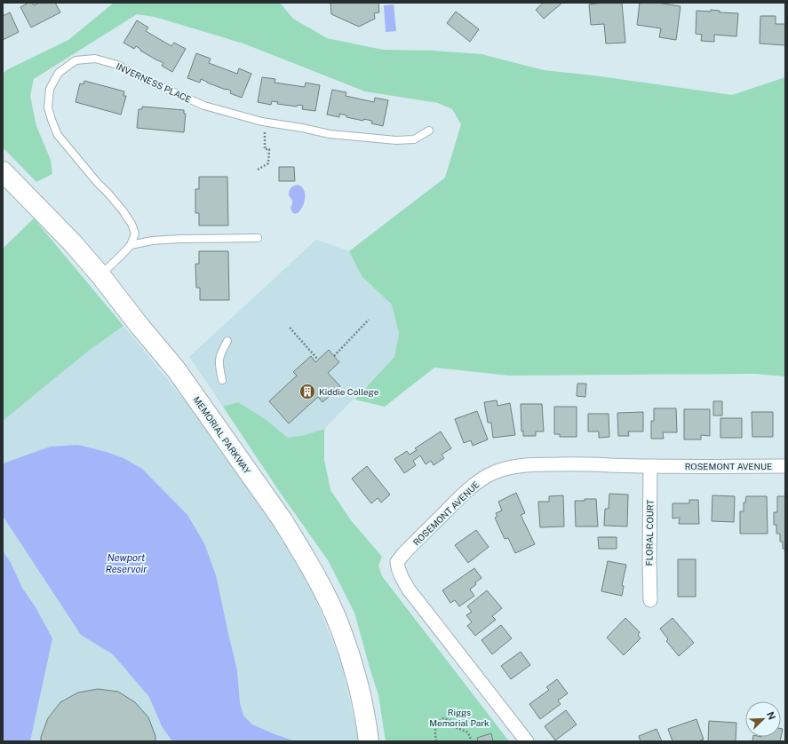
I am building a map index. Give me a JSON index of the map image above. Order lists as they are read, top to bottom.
{
  "streets": {
    "main road": ["MEMORIAL PARKWAY"],
    "street": ["ROSEMONT AVENUE", "FLORAL COURT"],
    "lane": ["INVERNESS PLACE"]
  },
  "crossings": [
    ["ROSEMONT AVENUE", "FLORAL COURT"]
  ],
  "water": ["Newport Reservoir"],
  "parks": ["Riggs Memorial Park"],
  "places": {
    "building": ["Kiddie College"]
  },
  "north": "top right"
}
